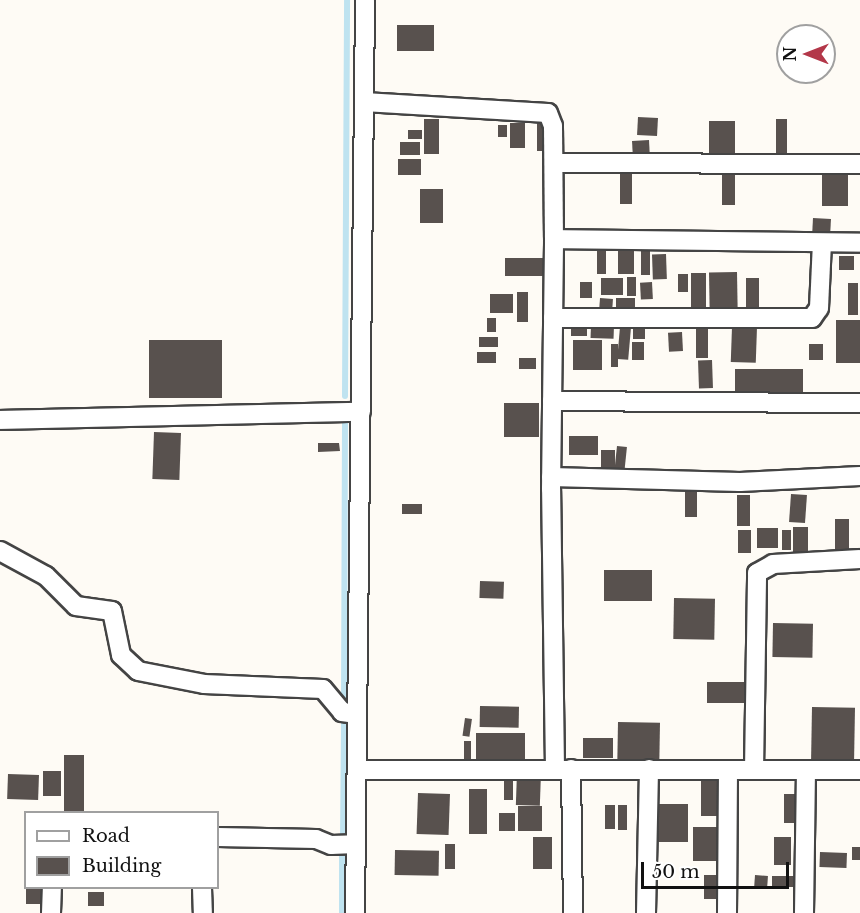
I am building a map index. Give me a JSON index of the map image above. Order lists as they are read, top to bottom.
{
  "legend": ["Road", "Building"],
  "scale_bar": "50 m",
  "north": "left"
}
